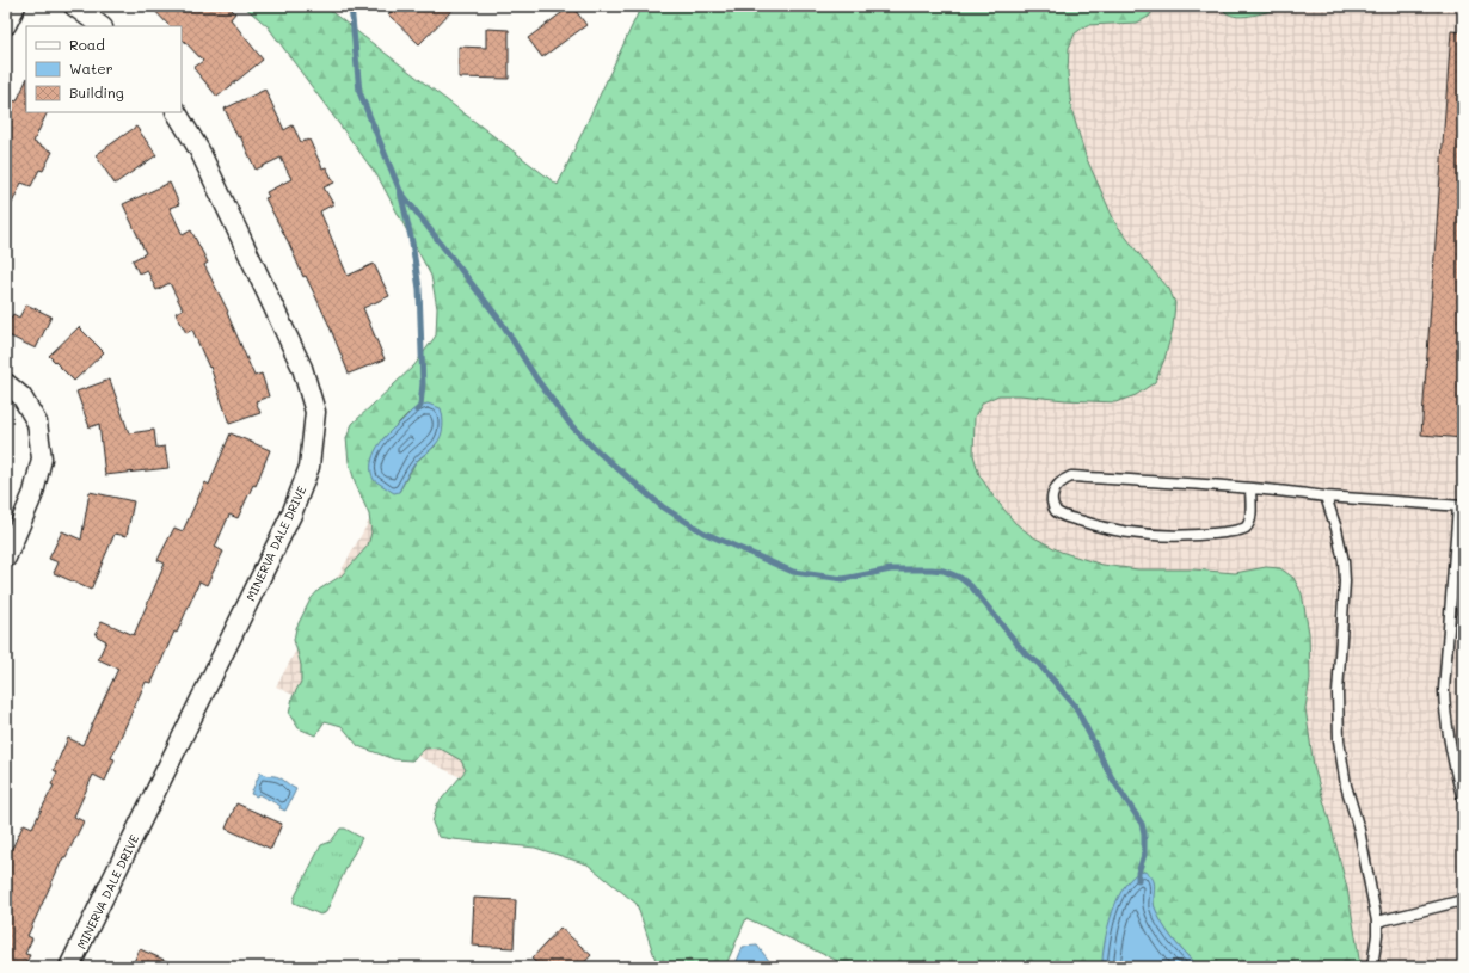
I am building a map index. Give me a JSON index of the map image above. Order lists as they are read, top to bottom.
{
  "streets": {
    "street": ["MINERVA DALE DRIVE"]
  },
  "legend": ["Road", "Water", "Building"]
}
